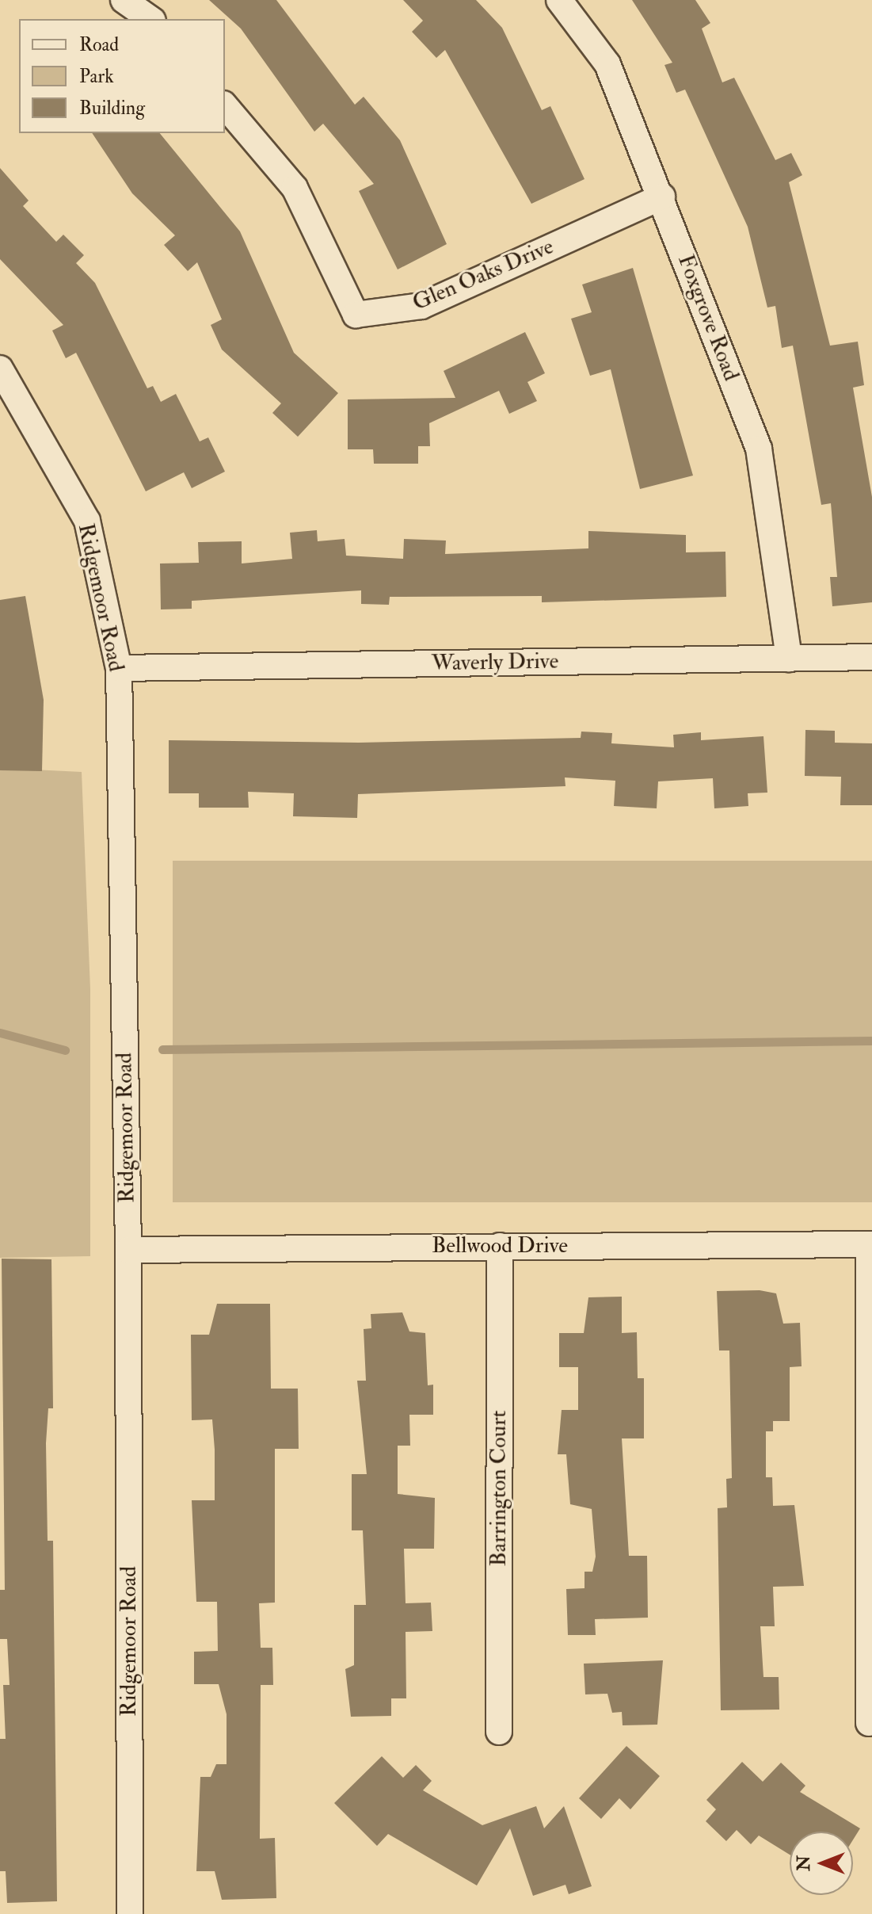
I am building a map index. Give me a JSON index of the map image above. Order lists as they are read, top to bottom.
{
  "streets": {
    "street": [
      "Glen Oaks Drive",
      "Foxgrove Road",
      "Ridgemoor Road",
      "Waverly Drive",
      "Bellwood Drive",
      "Barrington Court"
    ]
  },
  "crossings": [
    ["Glen Oaks Drive", "Foxgrove Road"],
    ["Foxgrove Road", "Waverly Drive"],
    ["Ridgemoor Road", "Waverly Drive"],
    ["Ridgemoor Road", "Bellwood Drive"],
    ["Bellwood Drive", "Barrington Court"]
  ],
  "legend": ["Road", "Park", "Building"],
  "north": "left"
}
